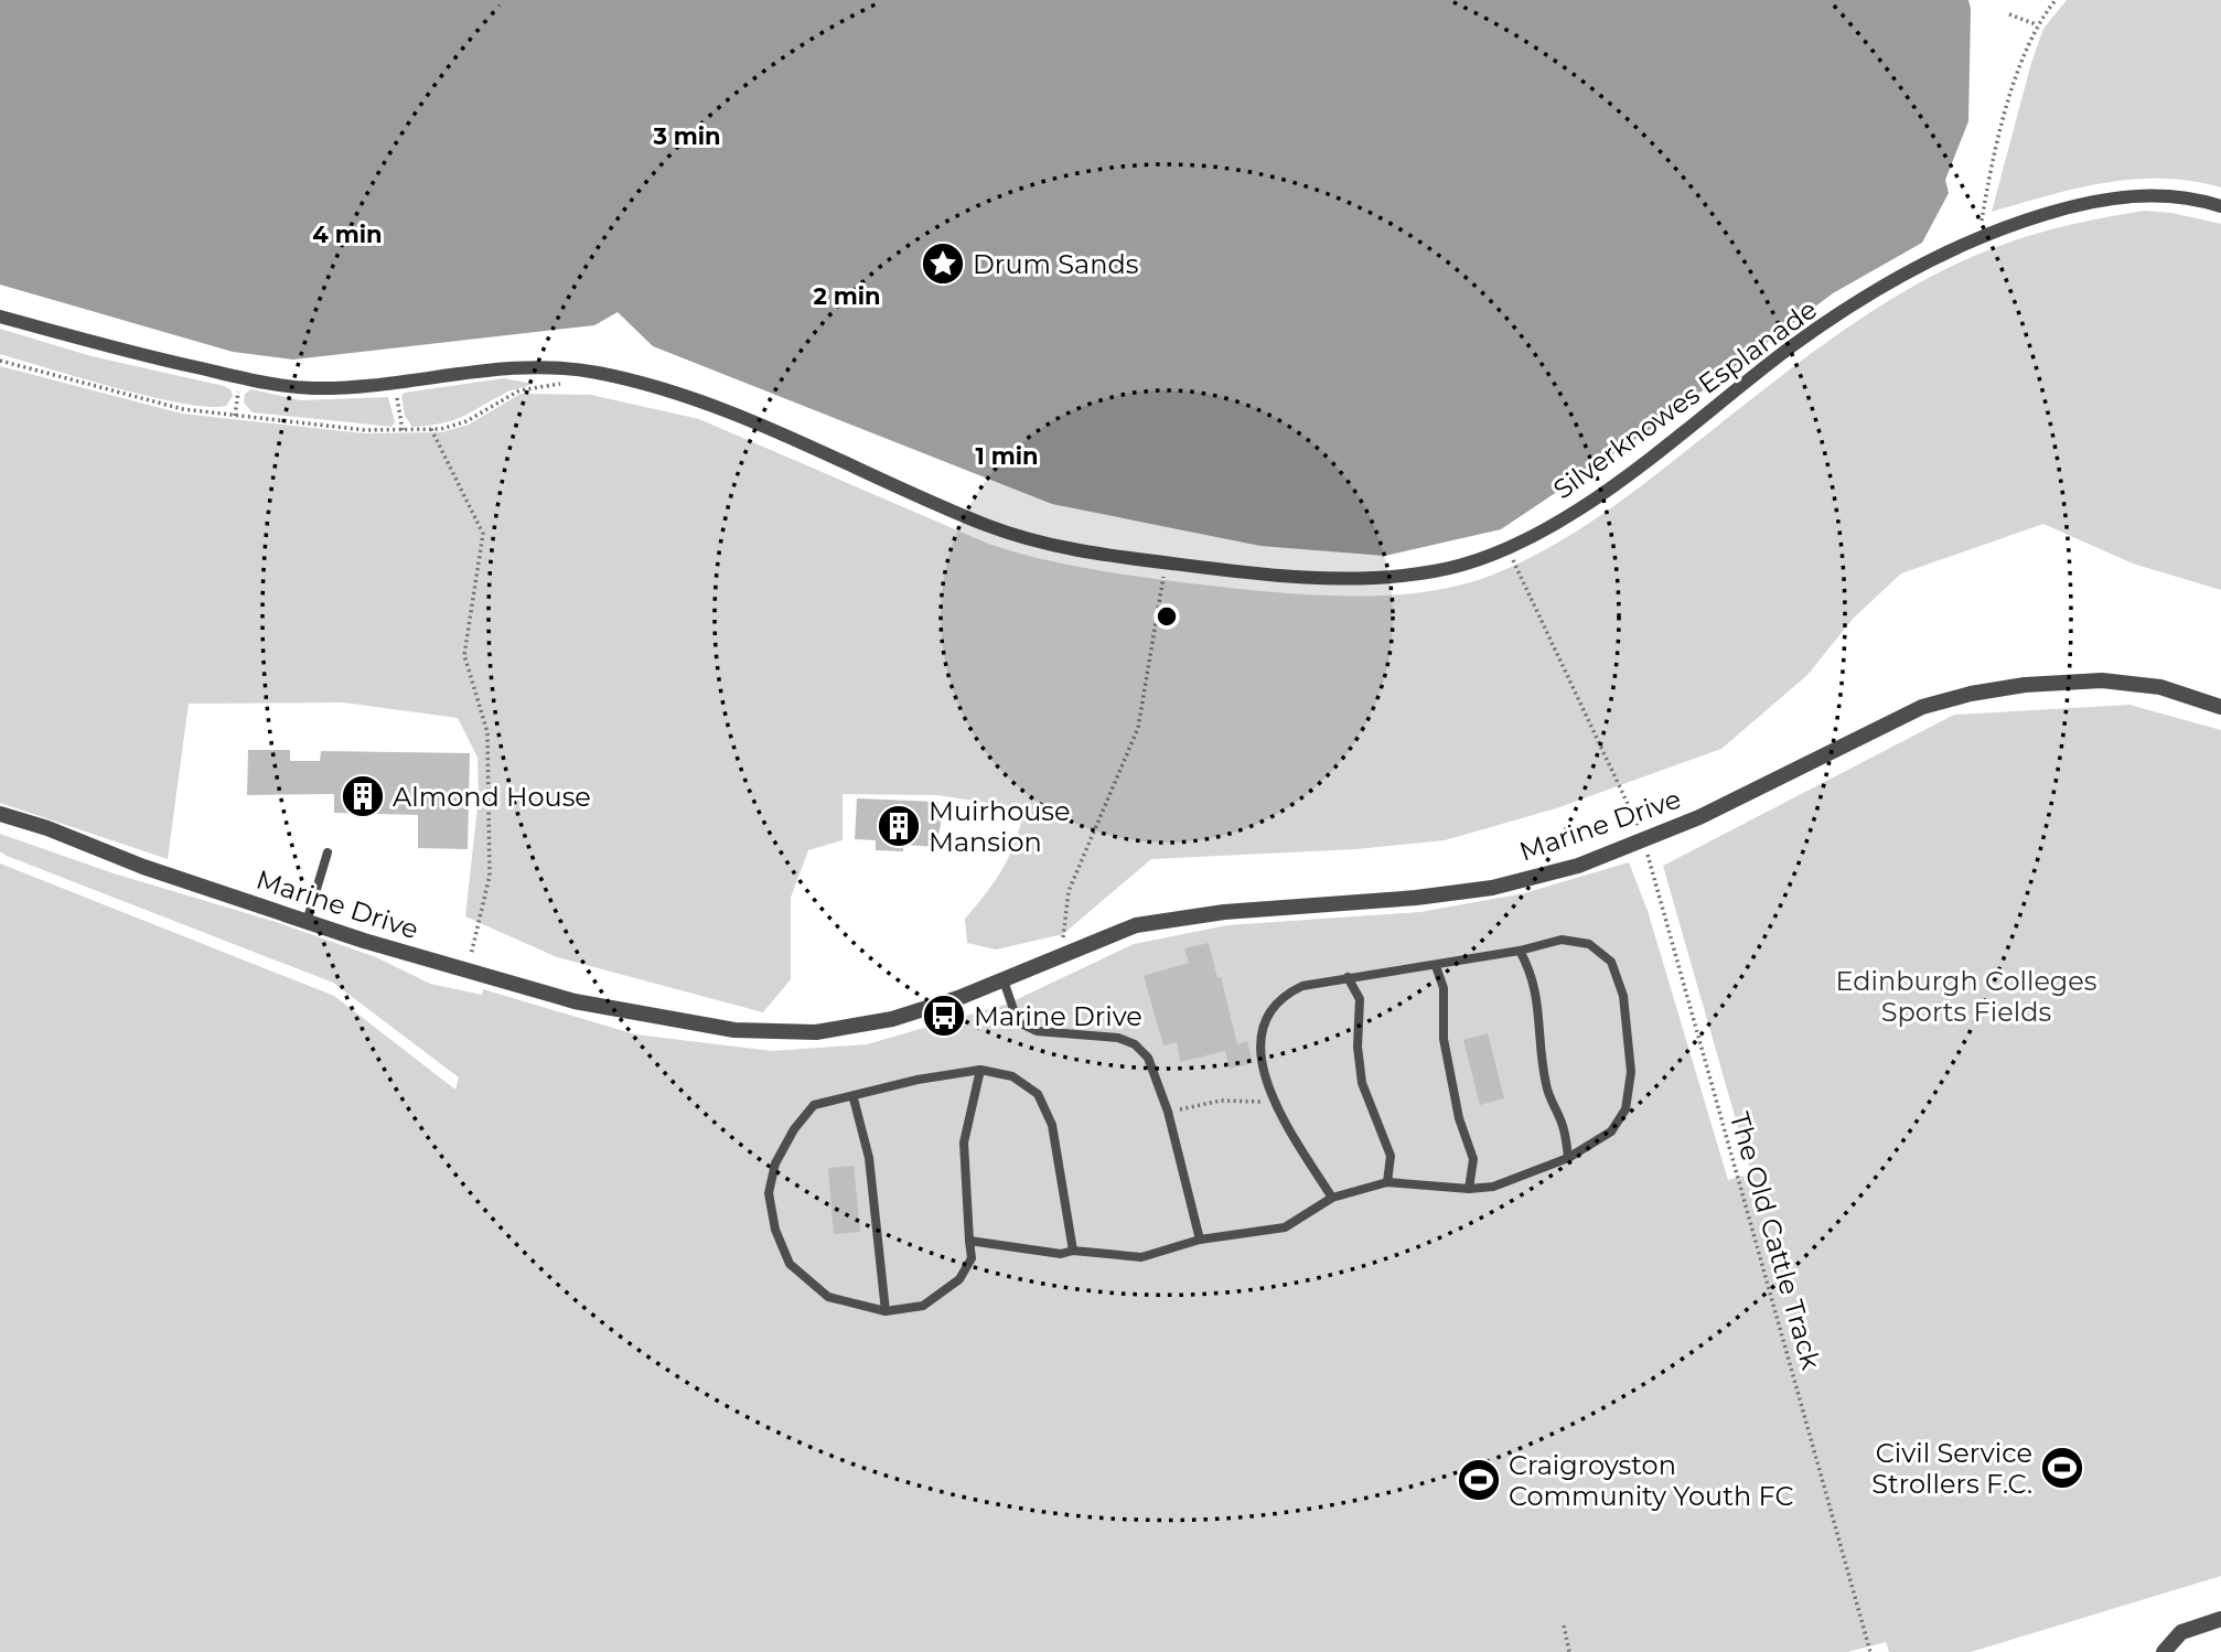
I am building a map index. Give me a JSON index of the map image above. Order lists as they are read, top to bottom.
{
  "streets": {
    "street": ["Silverknowes Esplanade", "Marine Drive"],
    "path": ["The Old Cattle Track"]
  },
  "crossings": [
    ["Silverknowes Esplanade", "The Old Cattle Track"],
    ["Marine Drive", "The Old Cattle Track"]
  ],
  "parks": ["Edinburgh Colleges Sports Fields"],
  "places": {
    "place": ["Drum Sands"],
    "building": ["Almond House", "Muirhouse Mansion"],
    "bus stop": ["Marine Drive"],
    "sports": ["Civil Service Strollers F.C.", "Craigroyston Community Youth FC"]
  },
  "rings": [
    "3 min",
    "4 min",
    "2 min",
    "1 min"
  ]
}
